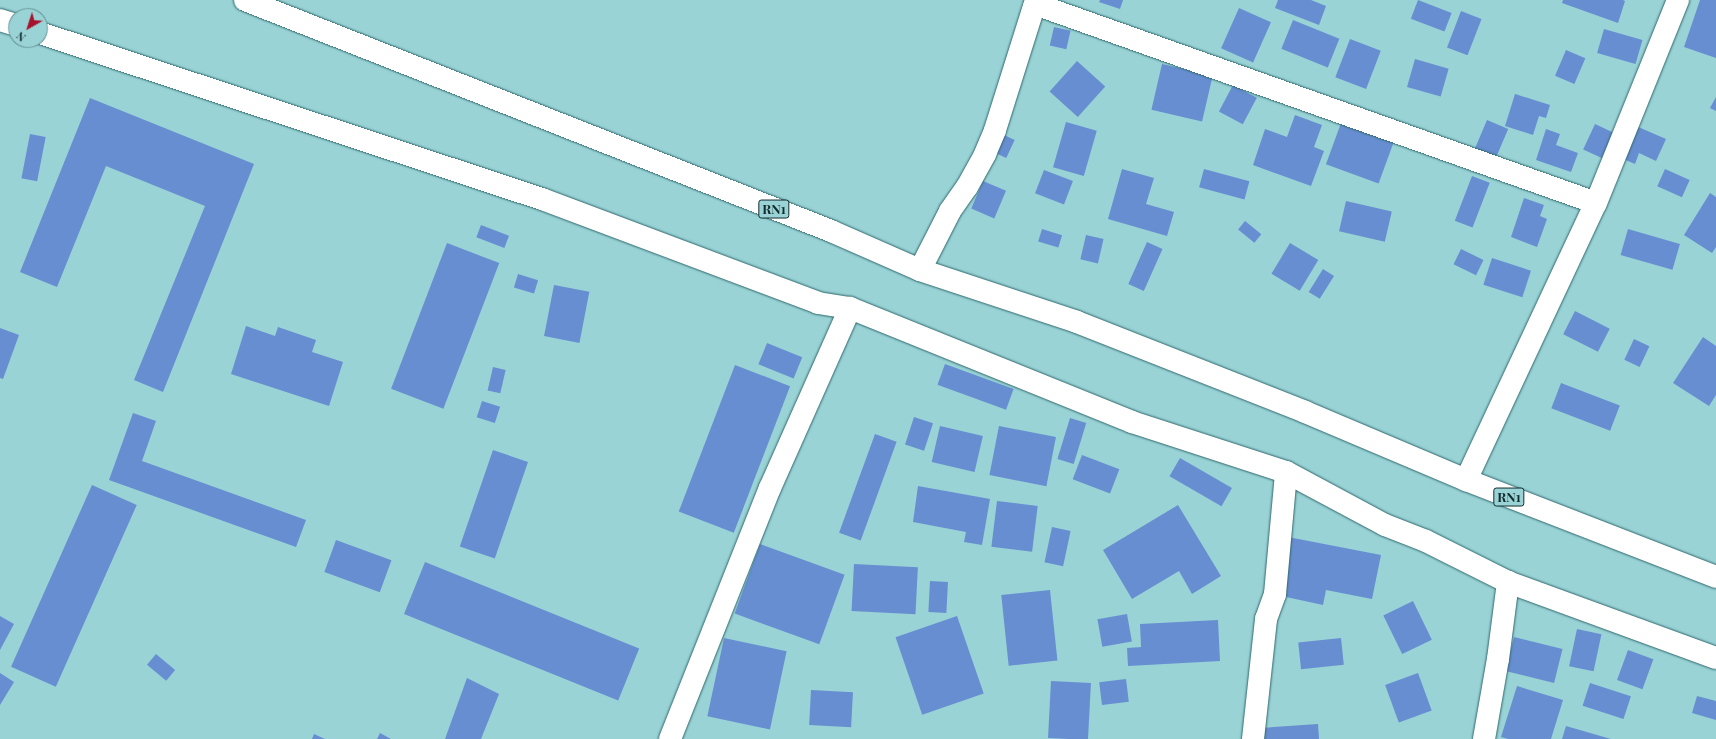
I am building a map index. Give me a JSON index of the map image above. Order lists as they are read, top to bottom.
{
  "streets": {
    "main road": ["RN1"]
  },
  "north": "bottom left"
}
